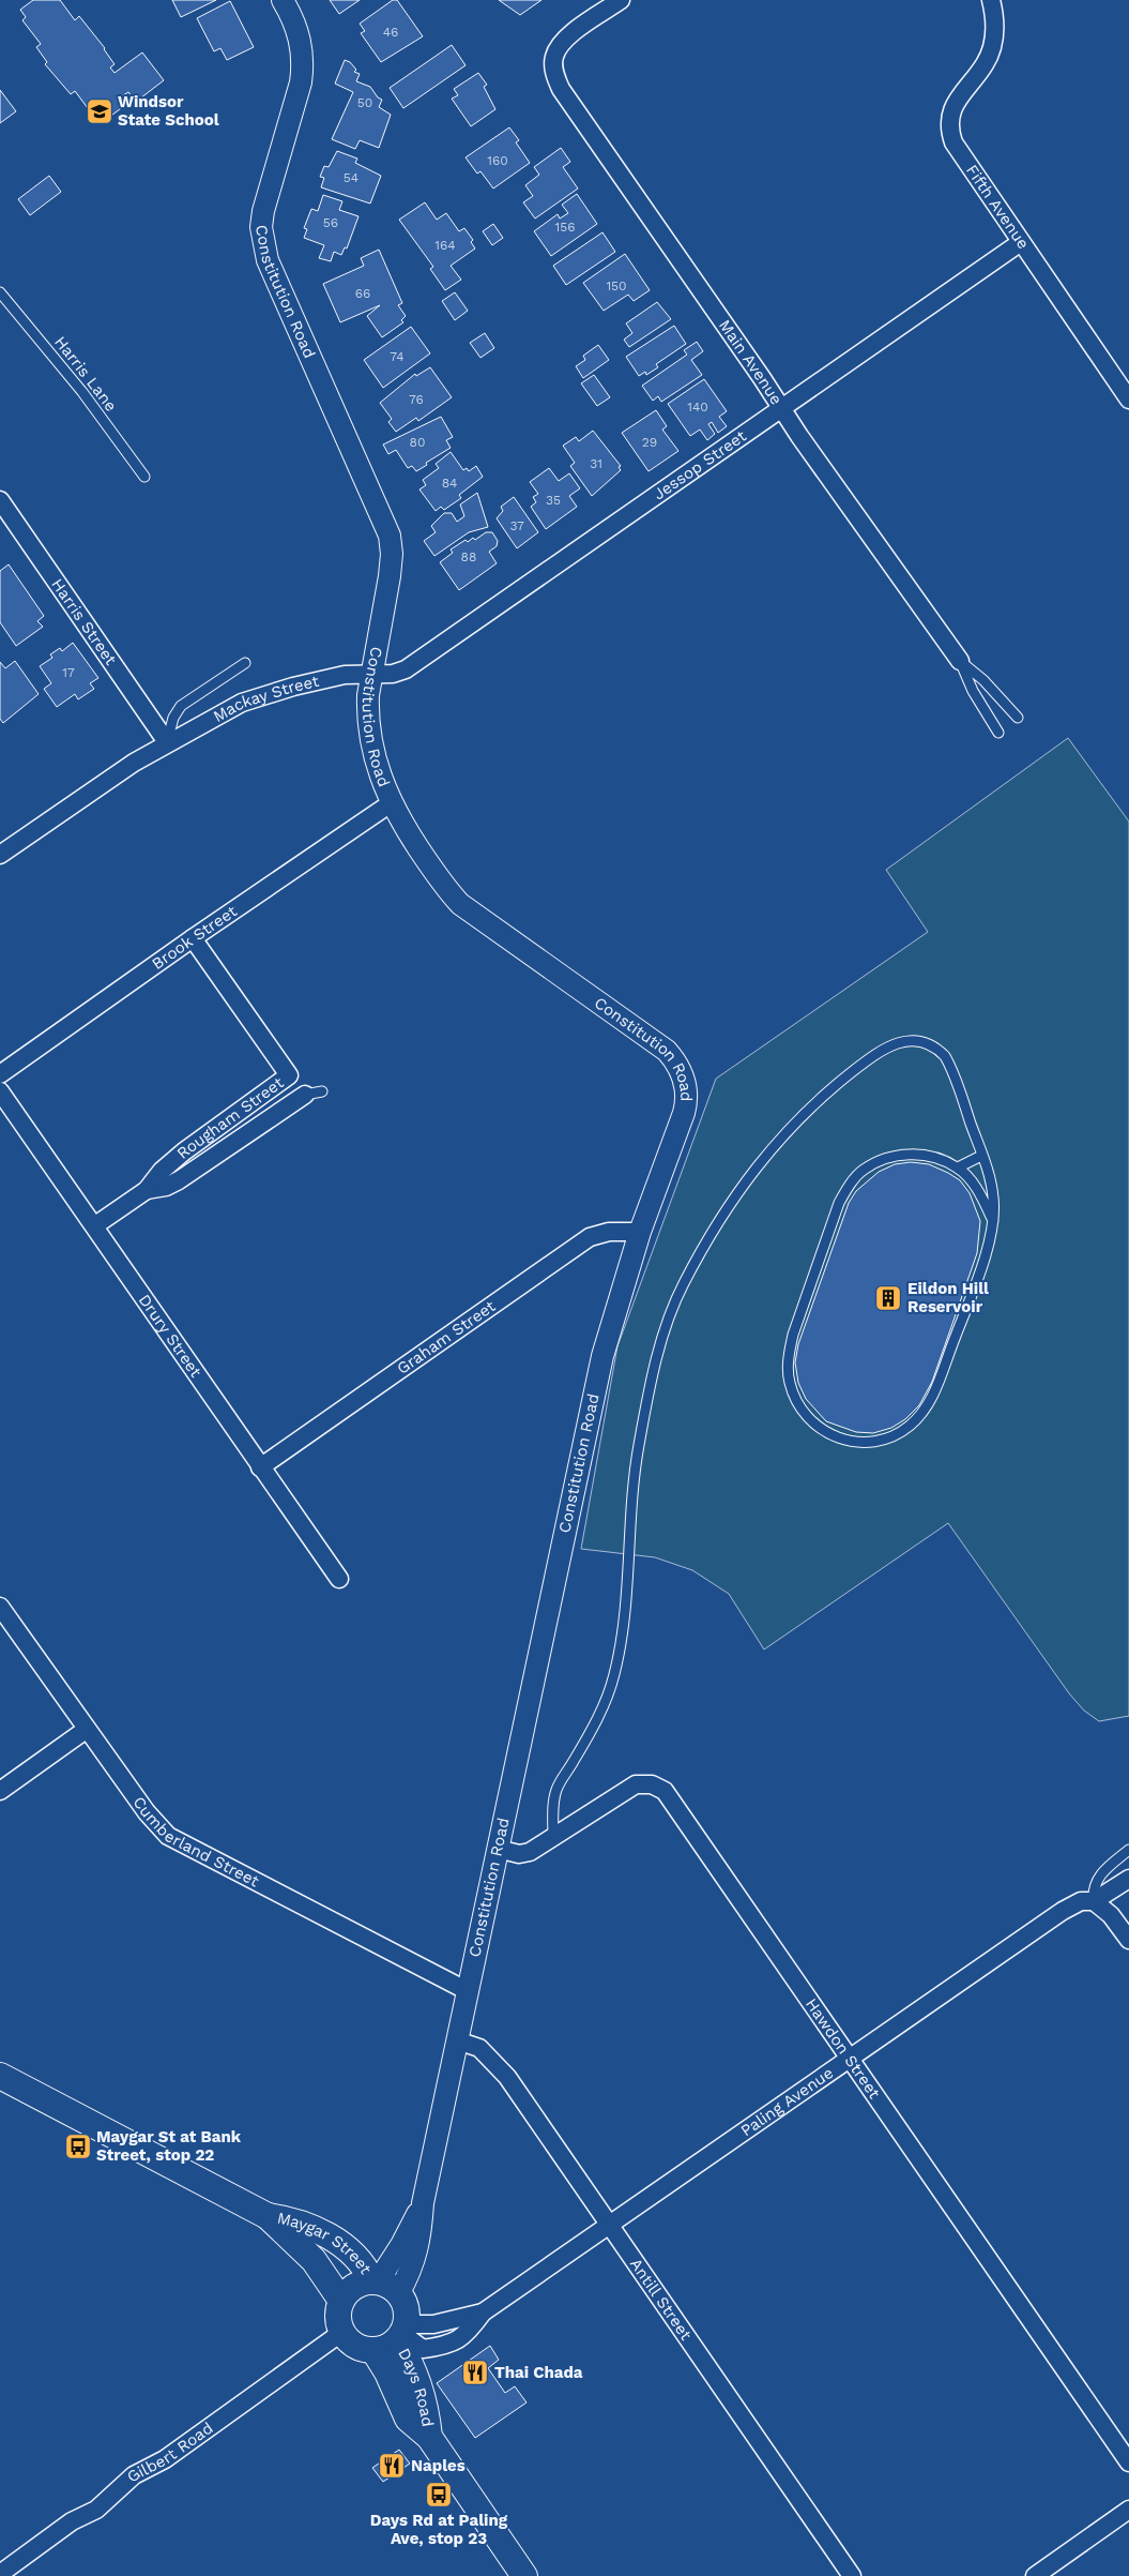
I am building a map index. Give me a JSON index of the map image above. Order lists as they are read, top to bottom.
{
  "streets": {
    "main road": ["Maygar Street", "Days Road"],
    "street": [
      "Fifth Avenue",
      "Constitution Road",
      "Main Avenue",
      "Jessop Street",
      "Harris Street",
      "Mackay Street",
      "Brook Street",
      "Rougham Street",
      "Drury Street",
      "Graham Street",
      "Cumberland Street",
      "Hawdon Street",
      "Paling Avenue",
      "Antill Street",
      "Gilbert Road"
    ],
    "lane": ["Harris Lane"]
  },
  "crossings": [
    ["Fifth Avenue", "Jessop Street"],
    ["Constitution Road", "Jessop Street"],
    ["Constitution Road", "Mackay Street"],
    ["Constitution Road", "Brook Street"],
    ["Constitution Road", "Graham Street"],
    ["Constitution Road", "Cumberland Street"],
    ["Constitution Road", "Hawdon Street"],
    ["Constitution Road", "Paling Avenue"],
    ["Constitution Road", "Maygar Street"],
    ["Constitution Road", "Antill Street"],
    ["Constitution Road", "Days Road"],
    ["Constitution Road", "Gilbert Road"],
    ["Main Avenue", "Jessop Street"],
    ["Jessop Street", "Mackay Street"],
    ["Harris Street", "Mackay Street"],
    ["Brook Street", "Rougham Street"],
    ["Rougham Street", "Drury Street"],
    ["Drury Street", "Graham Street"],
    ["Hawdon Street", "Paling Avenue"],
    ["Paling Avenue", "Maygar Street"],
    ["Paling Avenue", "Antill Street"],
    ["Paling Avenue", "Days Road"],
    ["Paling Avenue", "Gilbert Road"],
    ["Maygar Street", "Days Road"],
    ["Maygar Street", "Gilbert Road"],
    ["Days Road", "Gilbert Road"]
  ],
  "places": {
    "school or university": ["Windsor State School"],
    "building": ["Eildon Hill Reservoir"],
    "bus stop": ["Maygar St at Bank Street, stop 22", "Days Rd at Paling Ave, stop 23"],
    "restaurant": ["Thai Chada", "Naples"]
  },
  "house_numbers": [
    "46",
    "50",
    "160",
    "54",
    "56",
    "156",
    "164",
    "150",
    "66",
    "74",
    "76",
    "140",
    "80",
    "29",
    "31",
    "84",
    "35",
    "37",
    "88",
    "17"
  ]
}
